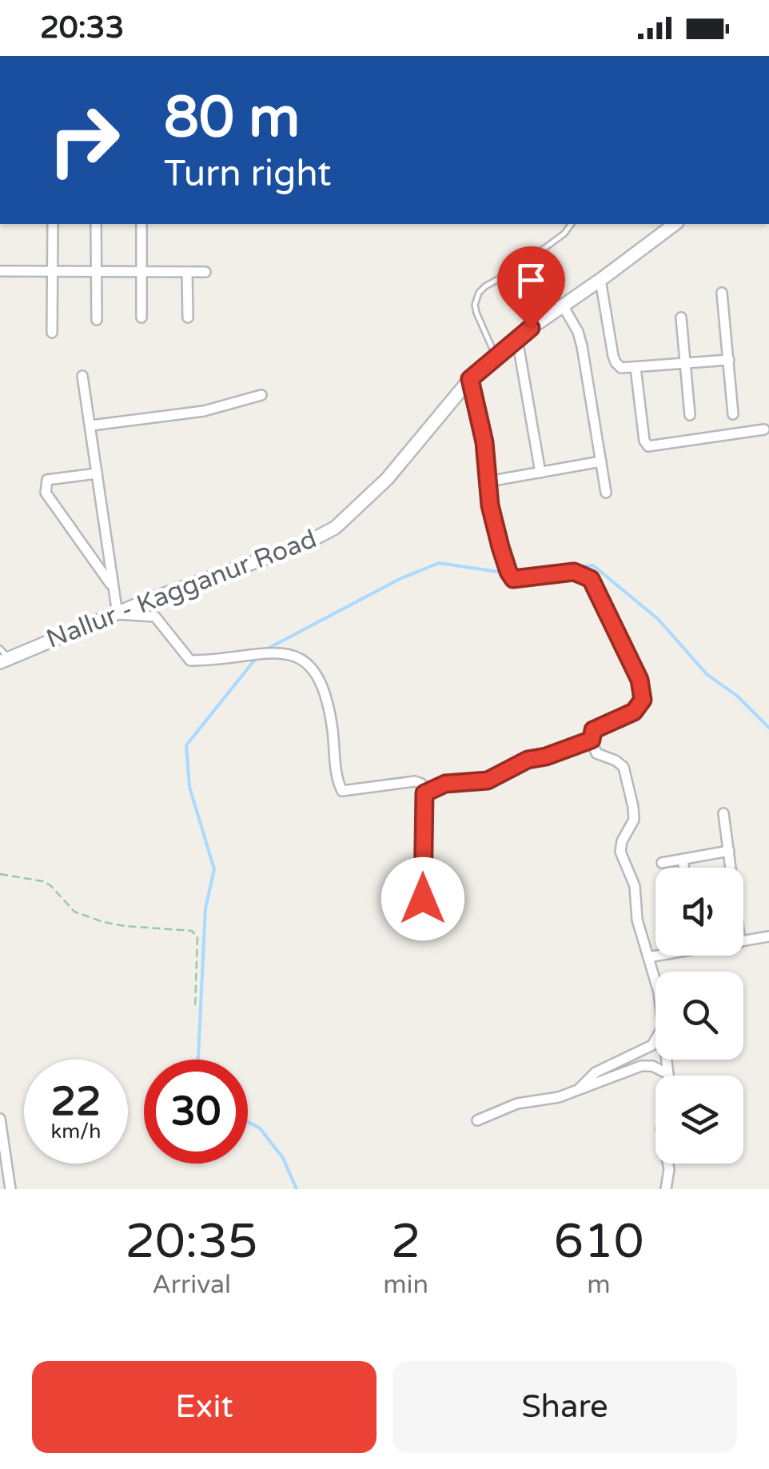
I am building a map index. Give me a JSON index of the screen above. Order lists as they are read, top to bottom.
{
  "streets": {
    "main road": ["Nallur - Kagganur Road"]
  },
  "page": {
    "status": "20:33",
    "turn": ["80 m", "Turn right"],
    "speed": "22 km/h",
    "limit": "30",
    "eta": [
      "20:35",
      "Arrival",
      "2",
      "min",
      "610",
      "m"
    ],
    "buttons": ["Exit", "Share"]
  }
}
